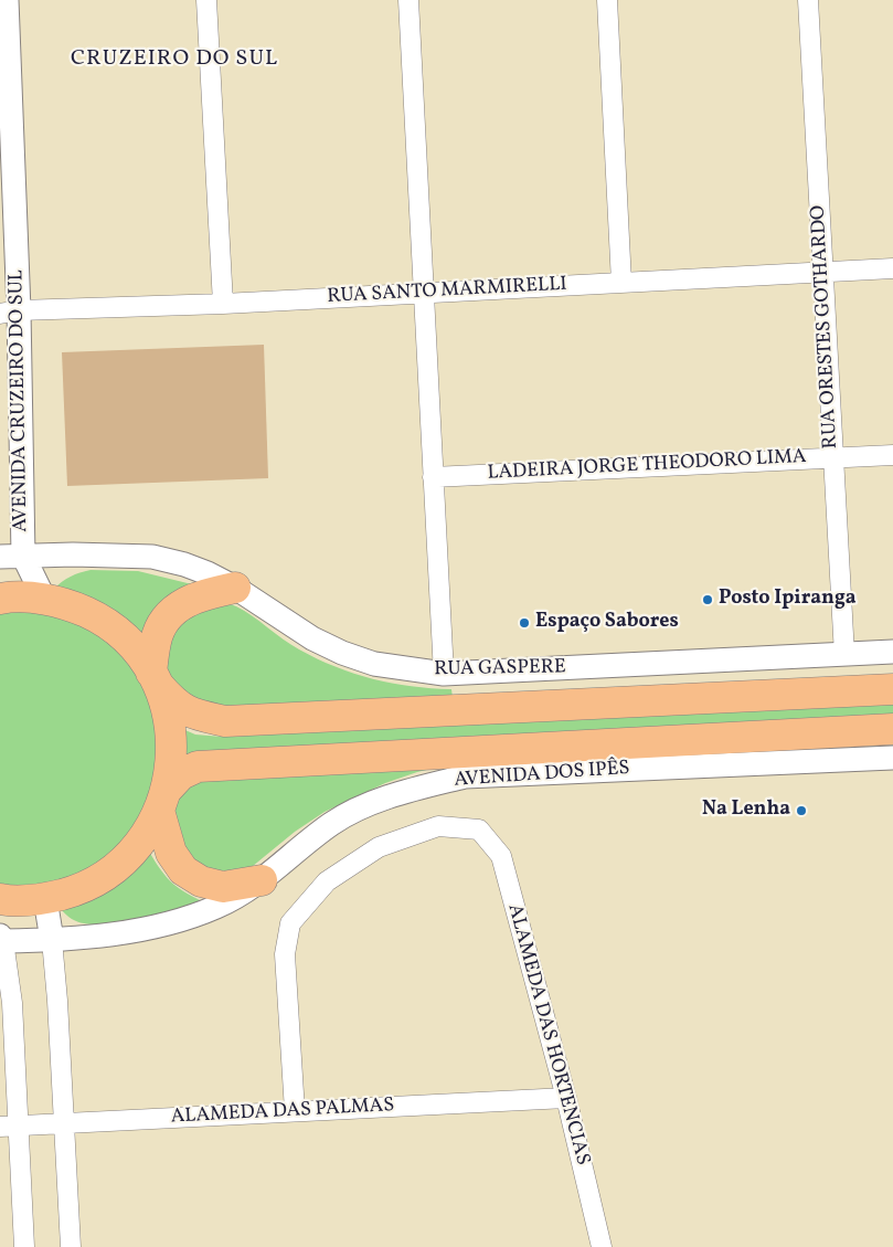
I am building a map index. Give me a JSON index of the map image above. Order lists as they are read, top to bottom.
{
  "streets": {
    "street": [
      "RUA SANTO MARMIRELLI",
      "RUA ORESTES GOTHARDO",
      "AVENIDA CRUZEIRO DO SUL",
      "LADEIRA JORGE THEODORO LIMA",
      "RUA GASPERE",
      "AVENIDA DOS IPÊS",
      "ALAMEDA DAS HORTENCIAS",
      "ALAMEDA DAS PALMAS"
    ]
  },
  "crossings": [
    ["RUA SANTO MARMIRELLI", "RUA ORESTES GOTHARDO"],
    ["RUA SANTO MARMIRELLI", "AVENIDA CRUZEIRO DO SUL"],
    ["RUA ORESTES GOTHARDO", "LADEIRA JORGE THEODORO LIMA"],
    ["RUA ORESTES GOTHARDO", "RUA GASPERE"],
    ["AVENIDA CRUZEIRO DO SUL", "RUA GASPERE"],
    ["ALAMEDA DAS HORTENCIAS", "ALAMEDA DAS PALMAS"]
  ],
  "districts": ["CRUZEIRO DO SUL"],
  "places": ["Posto Ipiranga", "Espaço Sabores", "Na Lenha"]
}
